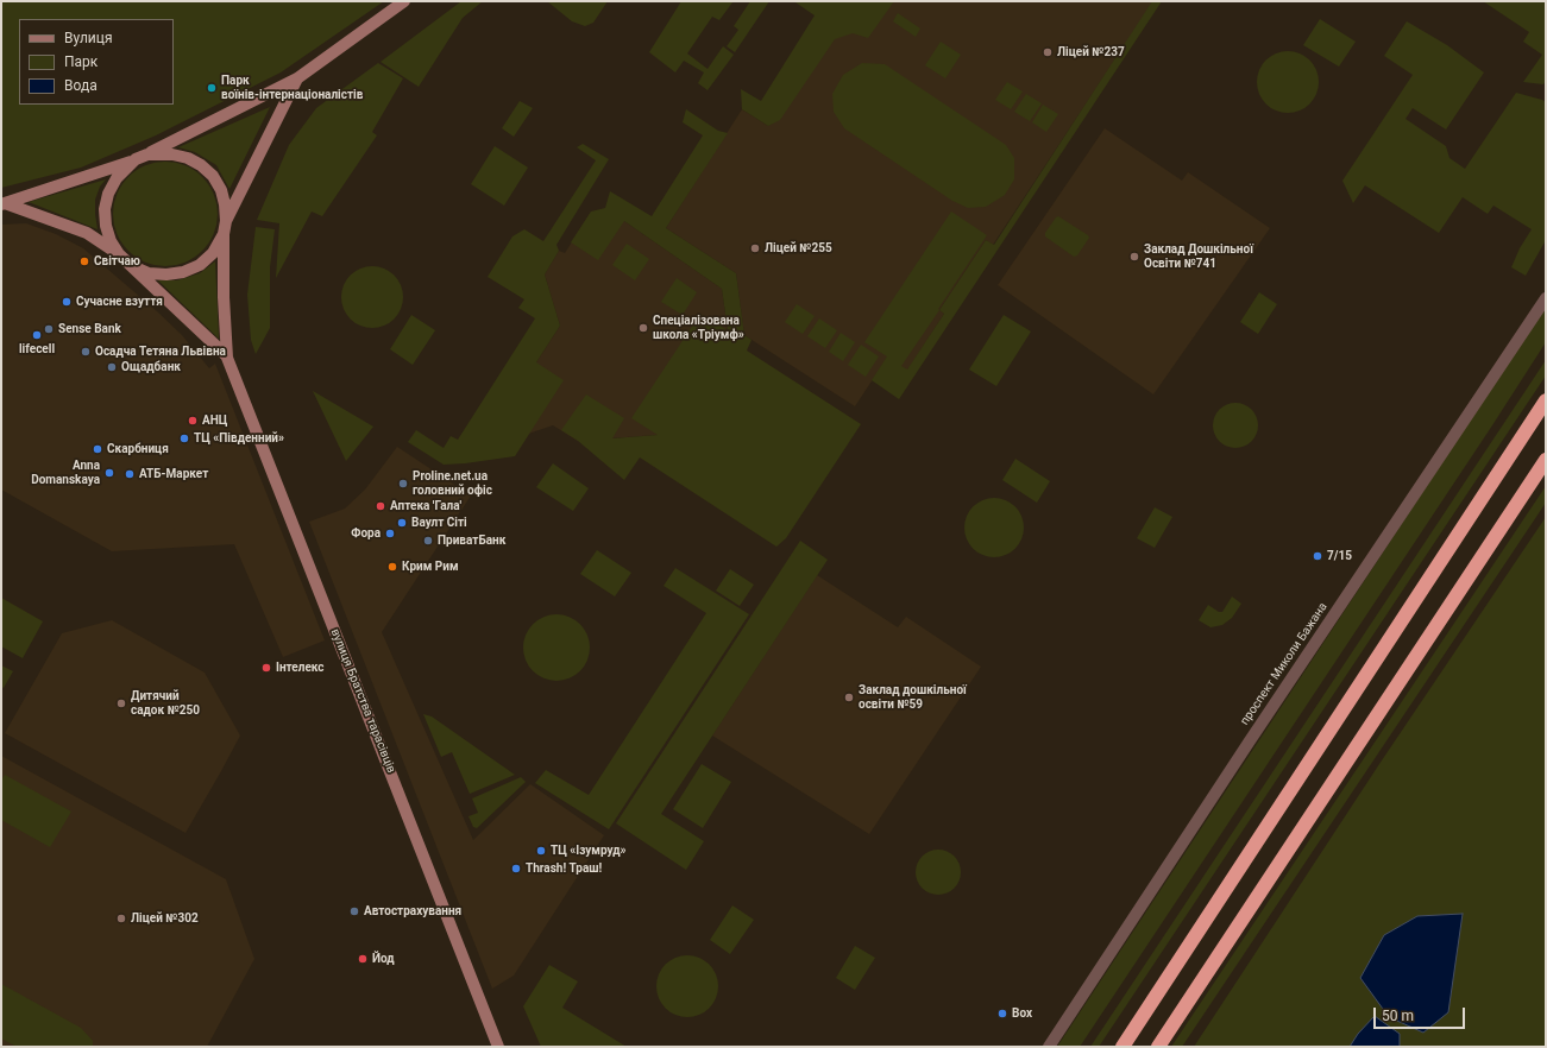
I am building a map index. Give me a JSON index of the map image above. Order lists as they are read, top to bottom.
{
  "streets": {
    "street": ["проспект Миколи Бажана", "вулиця Братства тарасівців"]
  },
  "places": [
    "Ліцей №237",
    "Парк воїнів-інтернаціоналістів",
    "Ліцей №255",
    "Заклад Дошкільної Освіти №741",
    "Світчаю",
    "Сучасне взуття",
    "Спеціалізована школа «Тріумф»",
    "Sense Bank",
    "lifecell",
    "Осадча Тетяна Львівна",
    "Ощадбанк",
    "АНЦ",
    "ТЦ «Південний»",
    "Скарбниця",
    "Anna Domanskaya",
    "АТБ-Маркет",
    "Proline.net.ua головний офіс",
    "Аптека 'Гала'",
    "Ваулт Сіті",
    "Фора",
    "ПриватБанк",
    "7/15",
    "Крим Рим",
    "Інтелекс",
    "Заклад дошкільної освіти №59",
    "Дитячий садок №250",
    "ТЦ «Ізумруд»",
    "Thrash! Траш!",
    "Автострахування",
    "Ліцей №302",
    "Йод",
    "Box"
  ],
  "legend": ["Вулиця", "Парк", "Вода"],
  "scale_bar": "50 m"
}
